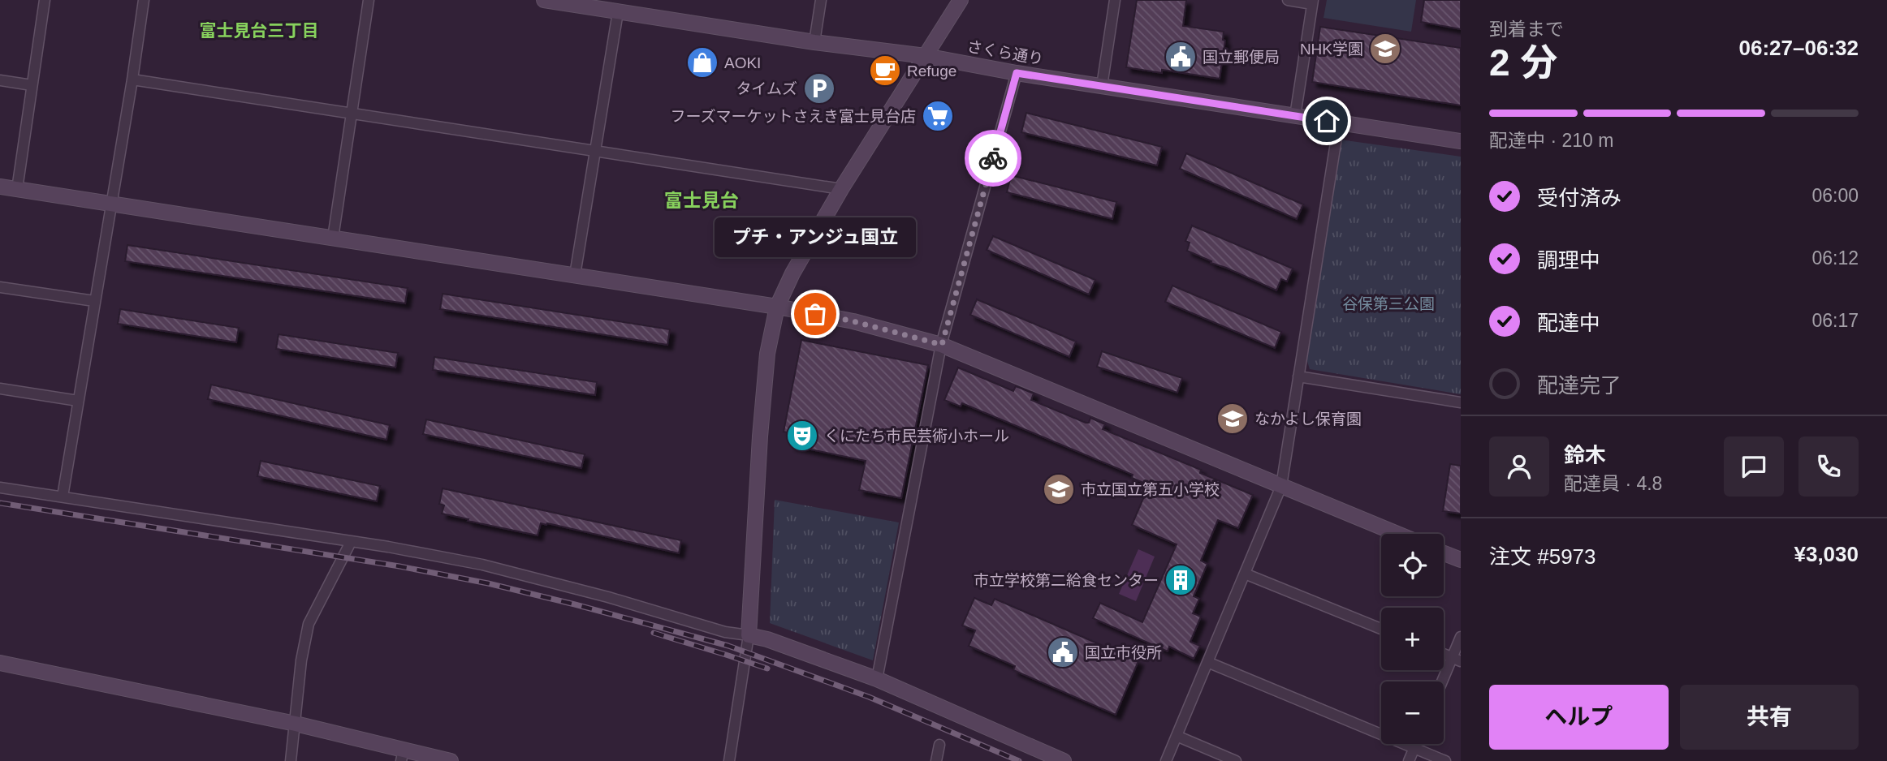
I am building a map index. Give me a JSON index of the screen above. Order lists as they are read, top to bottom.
{
  "streets": {
    "street": ["さくら通り"]
  },
  "districts": ["富士見台三丁目", "富士見台"],
  "parks": ["谷保第三公園"],
  "places": {
    "school or university": ["NHK学園", "なかよし保育園", "市立国立第五小学校"],
    "public building": ["国立郵便局", "国立市役所"],
    "shop": ["AOKI"],
    "cafe": ["Refuge"],
    "parking": ["タイムズ"],
    "supermarket": ["フーズマーケットさえき富士見台店"],
    "other": ["プチ・アンジュ国立"],
    "theatre": ["くにたち市民芸術小ホール"],
    "building": ["市立学校第二給食センター"]
  },
  "page": {
    "heading": ["2 分", "到着まで", "06:27–06:32"],
    "panel": [
      "鈴木",
      "配達員 · 4.8",
      "注文 #5973",
      "¥3,030"
    ],
    "bar": "配達中 · 210 m",
    "list": [
      ["受付済み", "06:00"],
      ["調理中", "06:12"],
      ["配達中", "06:17"],
      "配達完了"
    ],
    "bubble": "プチ・アンジュ国立",
    "map_buttons": ["+", "−"],
    "buttons": ["ヘルプ", "共有"]
  }
}
